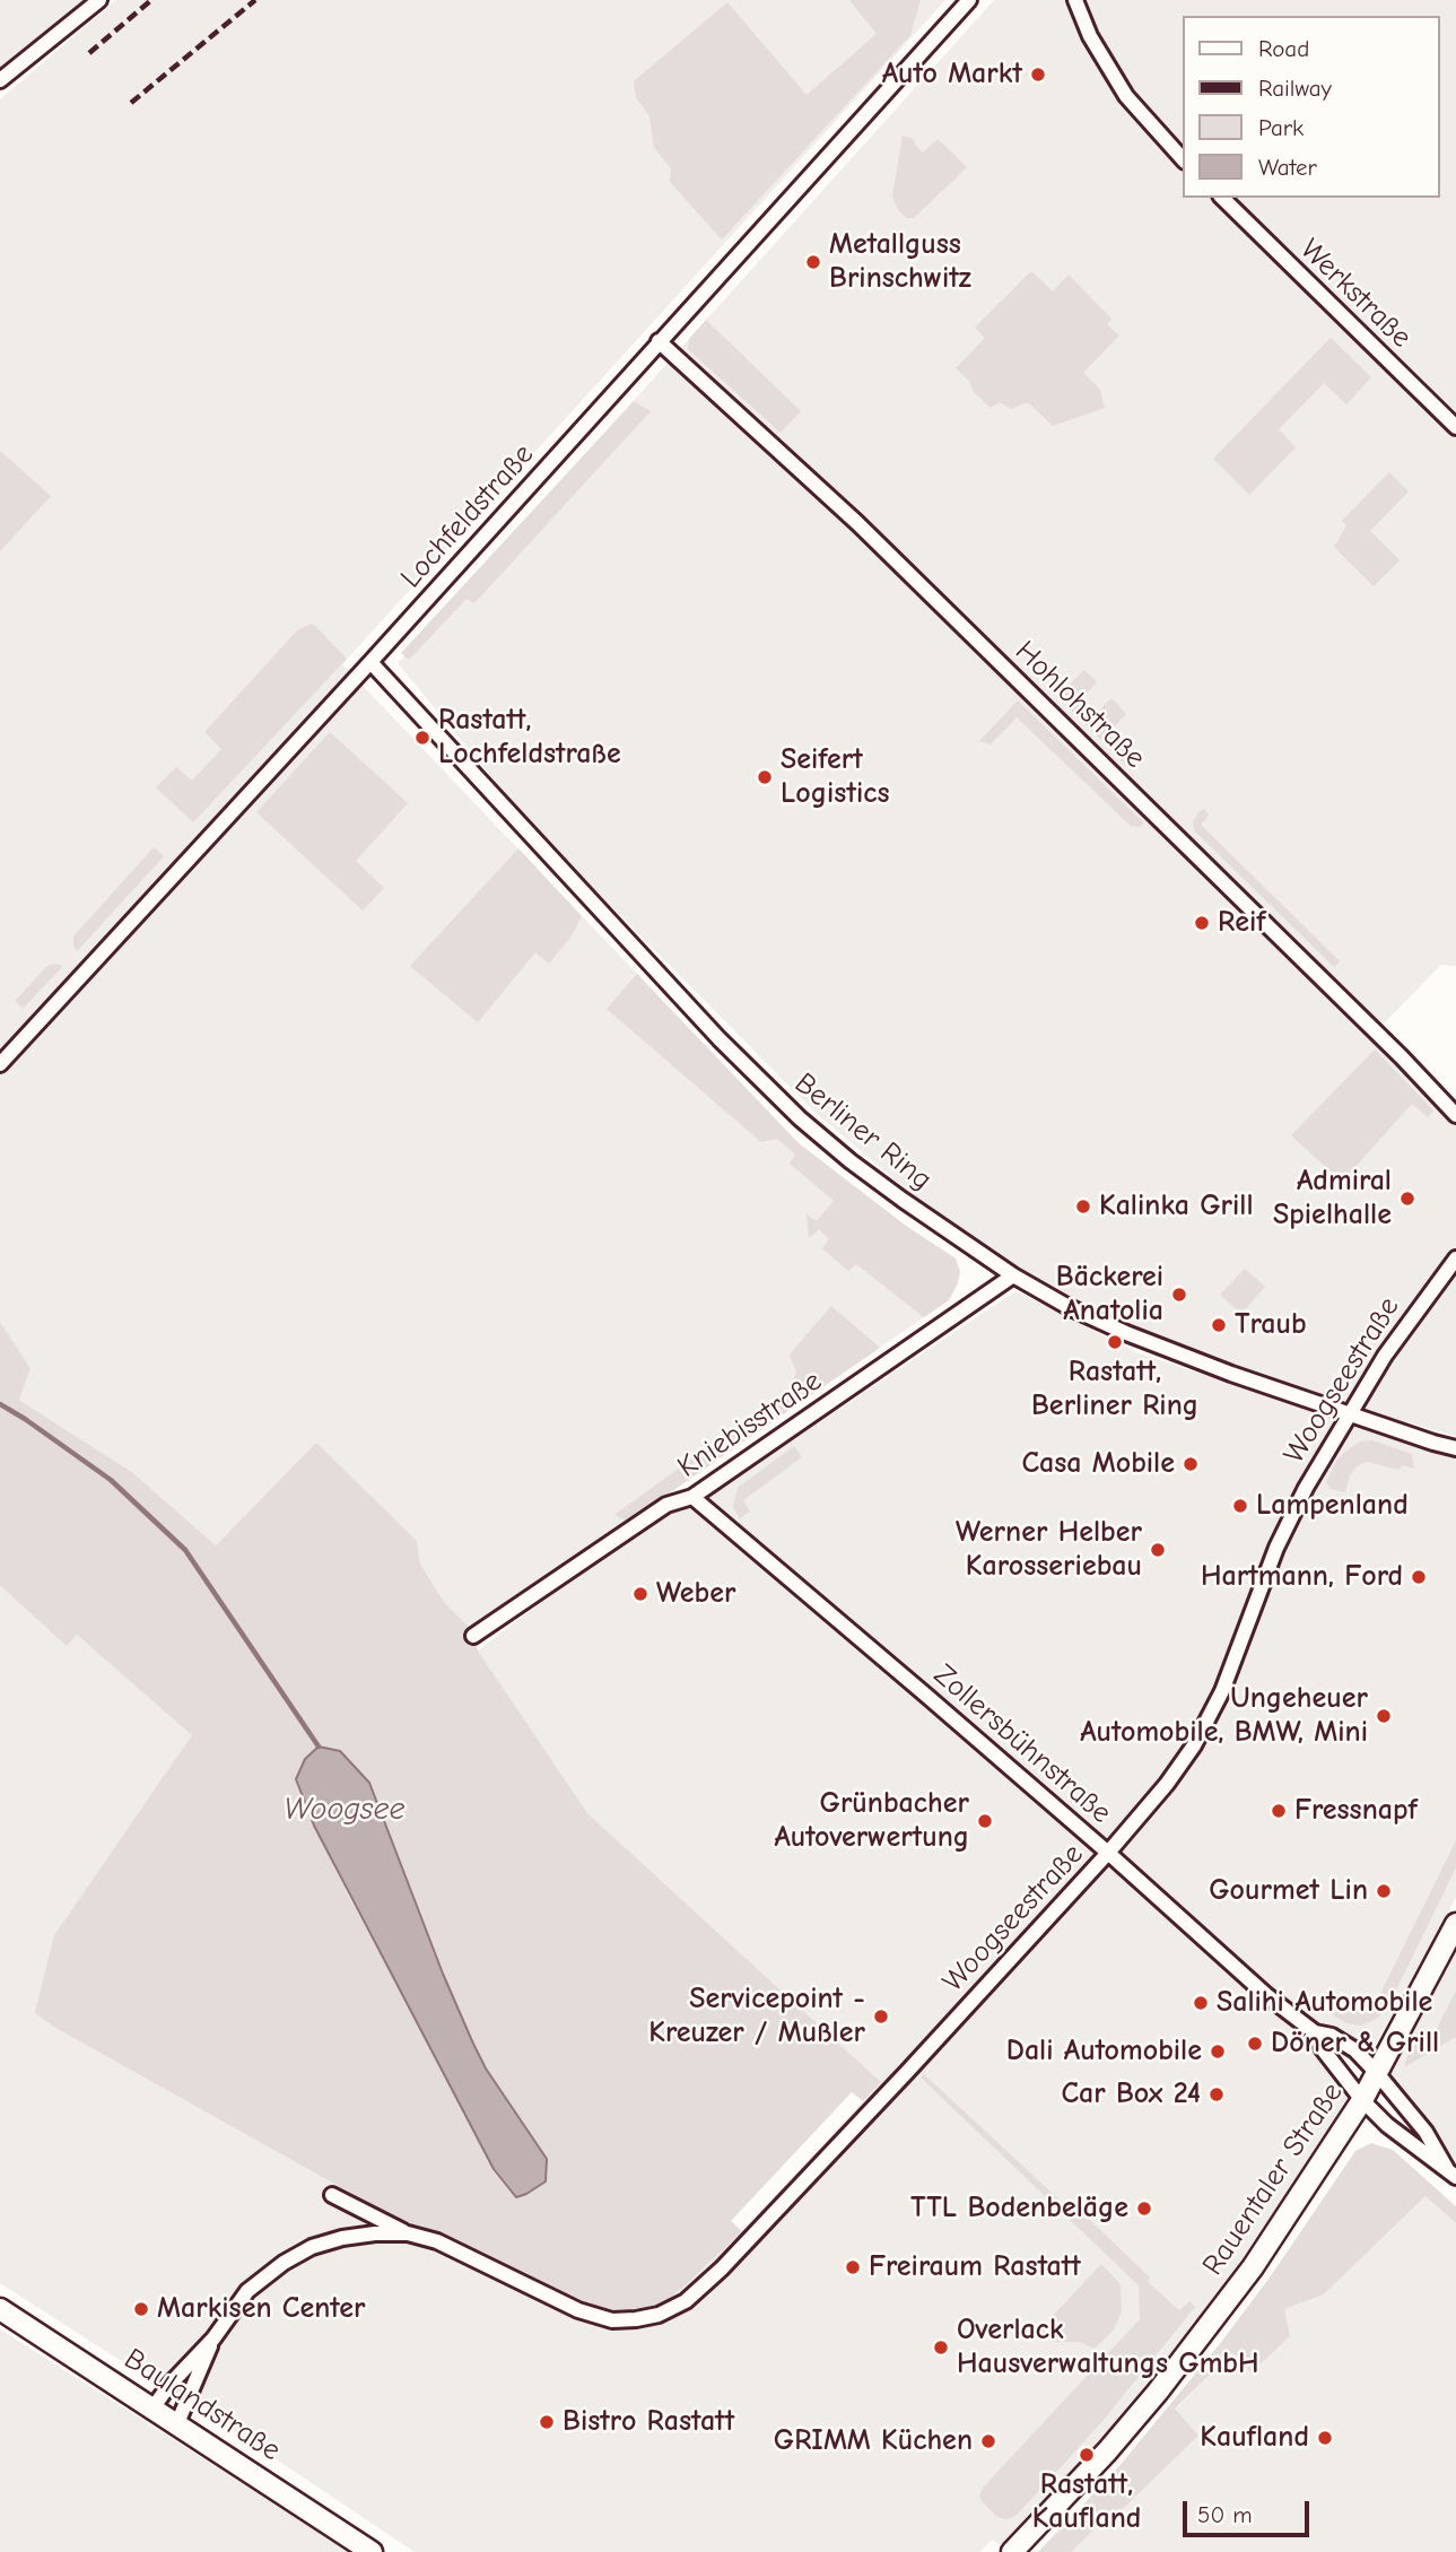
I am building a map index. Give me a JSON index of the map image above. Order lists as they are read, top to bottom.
{
  "streets": {
    "street": [
      "Werkstraße",
      "Lochfeldstraße",
      "Hohlohstraße",
      "Berliner Ring",
      "Woogseestraße",
      "Kniebisstraße",
      "Zollersbühnstraße",
      "Rauentaler Straße",
      "Baulandstraße"
    ]
  },
  "crossings": [
    ["Lochfeldstraße", "Hohlohstraße"],
    ["Lochfeldstraße", "Berliner Ring"],
    ["Berliner Ring", "Woogseestraße"],
    ["Berliner Ring", "Kniebisstraße"],
    ["Woogseestraße", "Zollersbühnstraße"],
    ["Woogseestraße", "Baulandstraße"],
    ["Kniebisstraße", "Zollersbühnstraße"],
    ["Zollersbühnstraße", "Rauentaler Straße"]
  ],
  "water": ["Woogsee"],
  "places": [
    "Auto Markt",
    "Metallguss Brinschwitz",
    "Rastatt, Lochfeldstraße",
    "Seifert Logistics",
    "Reif",
    "Admiral Spielhalle",
    "Kalinka Grill",
    "Bäckerei Anatolia",
    "Traub",
    "Rastatt, Berliner Ring",
    "Casa Mobile",
    "Lampenland",
    "Werner Helber Karosseriebau",
    "Hartmann, Ford",
    "Weber",
    "Ungeheuer Automobile, BMW, Mini",
    "Fressnapf",
    "Grünbacher Autoverwertung",
    "Gourmet Lin",
    "Salihi Automobile",
    "Servicepoint - Kreuzer / Mußler",
    "Döner & Grill",
    "Dali Automobile",
    "Car Box 24",
    "TTL Bodenbeläge",
    "Freiraum Rastatt",
    "Markisen Center",
    "Overlack Hausverwaltungs GmbH",
    "Bistro Rastatt",
    "Kaufland",
    "GRIMM Küchen",
    "Rastatt, Kaufland"
  ],
  "legend": [
    "Road",
    "Railway",
    "Park",
    "Water"
  ],
  "scale_bar": "50 m"
}
